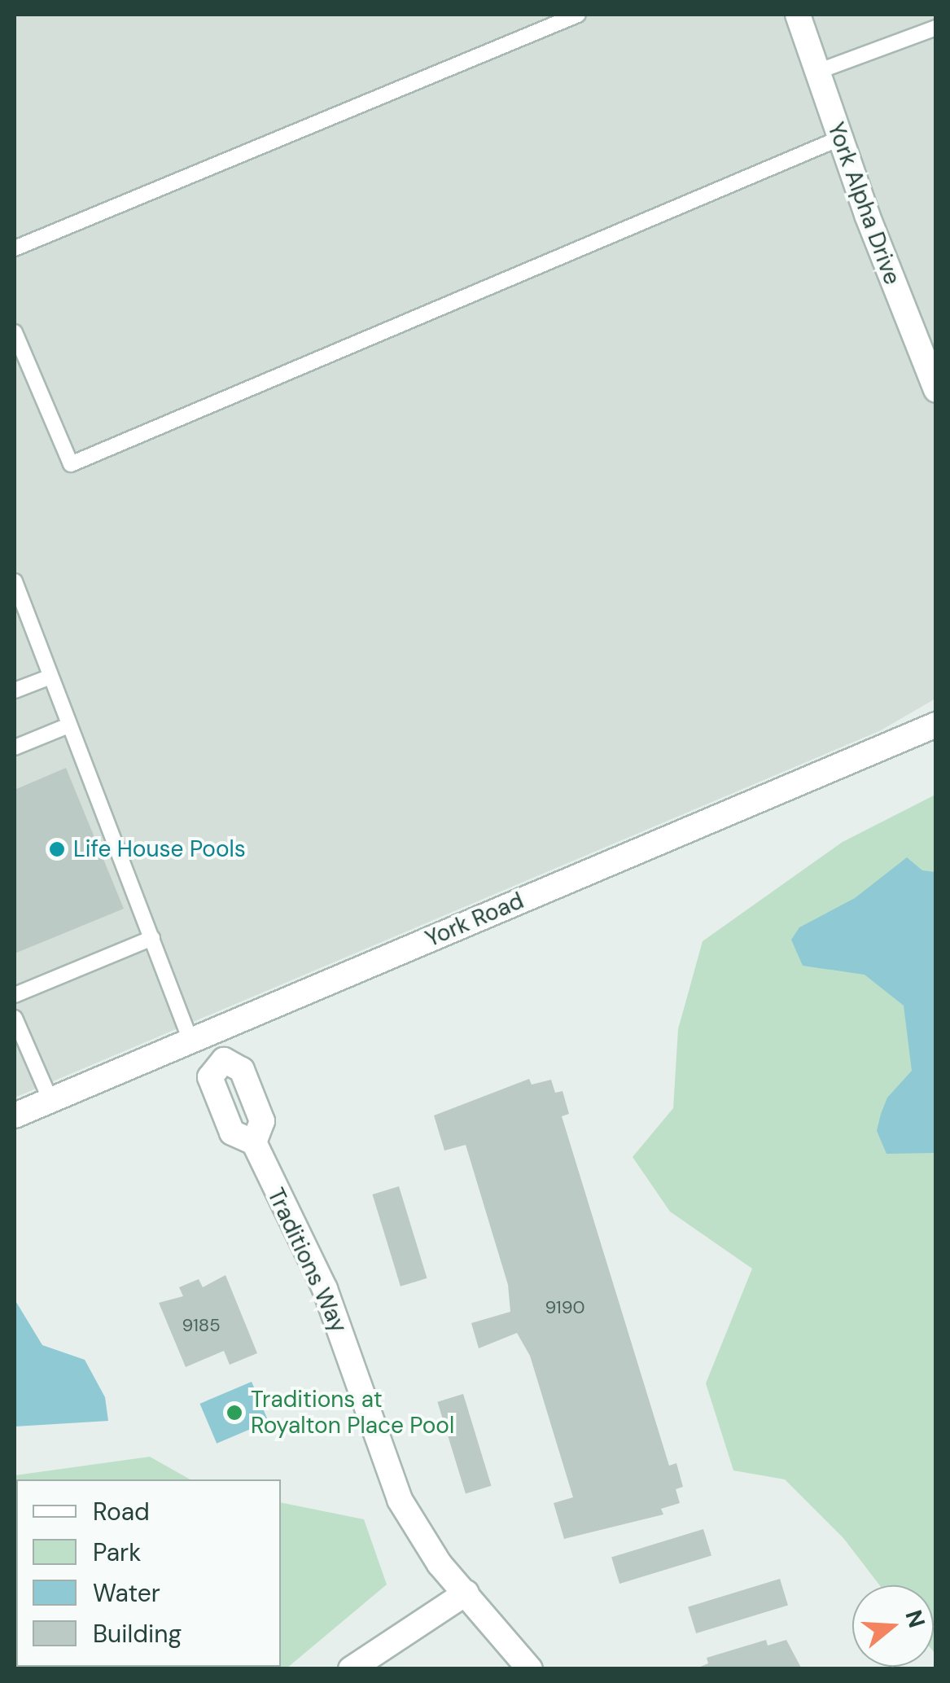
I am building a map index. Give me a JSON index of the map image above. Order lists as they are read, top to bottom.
{
  "streets": {
    "street": ["York Alpha Drive", "York Road", "Traditions Way"]
  },
  "crossings": [
    ["York Road", "Traditions Way"]
  ],
  "places": ["Life House Pools", "Traditions at Royalton Place Pool"],
  "house_numbers": ["9190", "9185"],
  "legend": [
    "Road",
    "Park",
    "Water",
    "Building"
  ],
  "north": "right"
}
